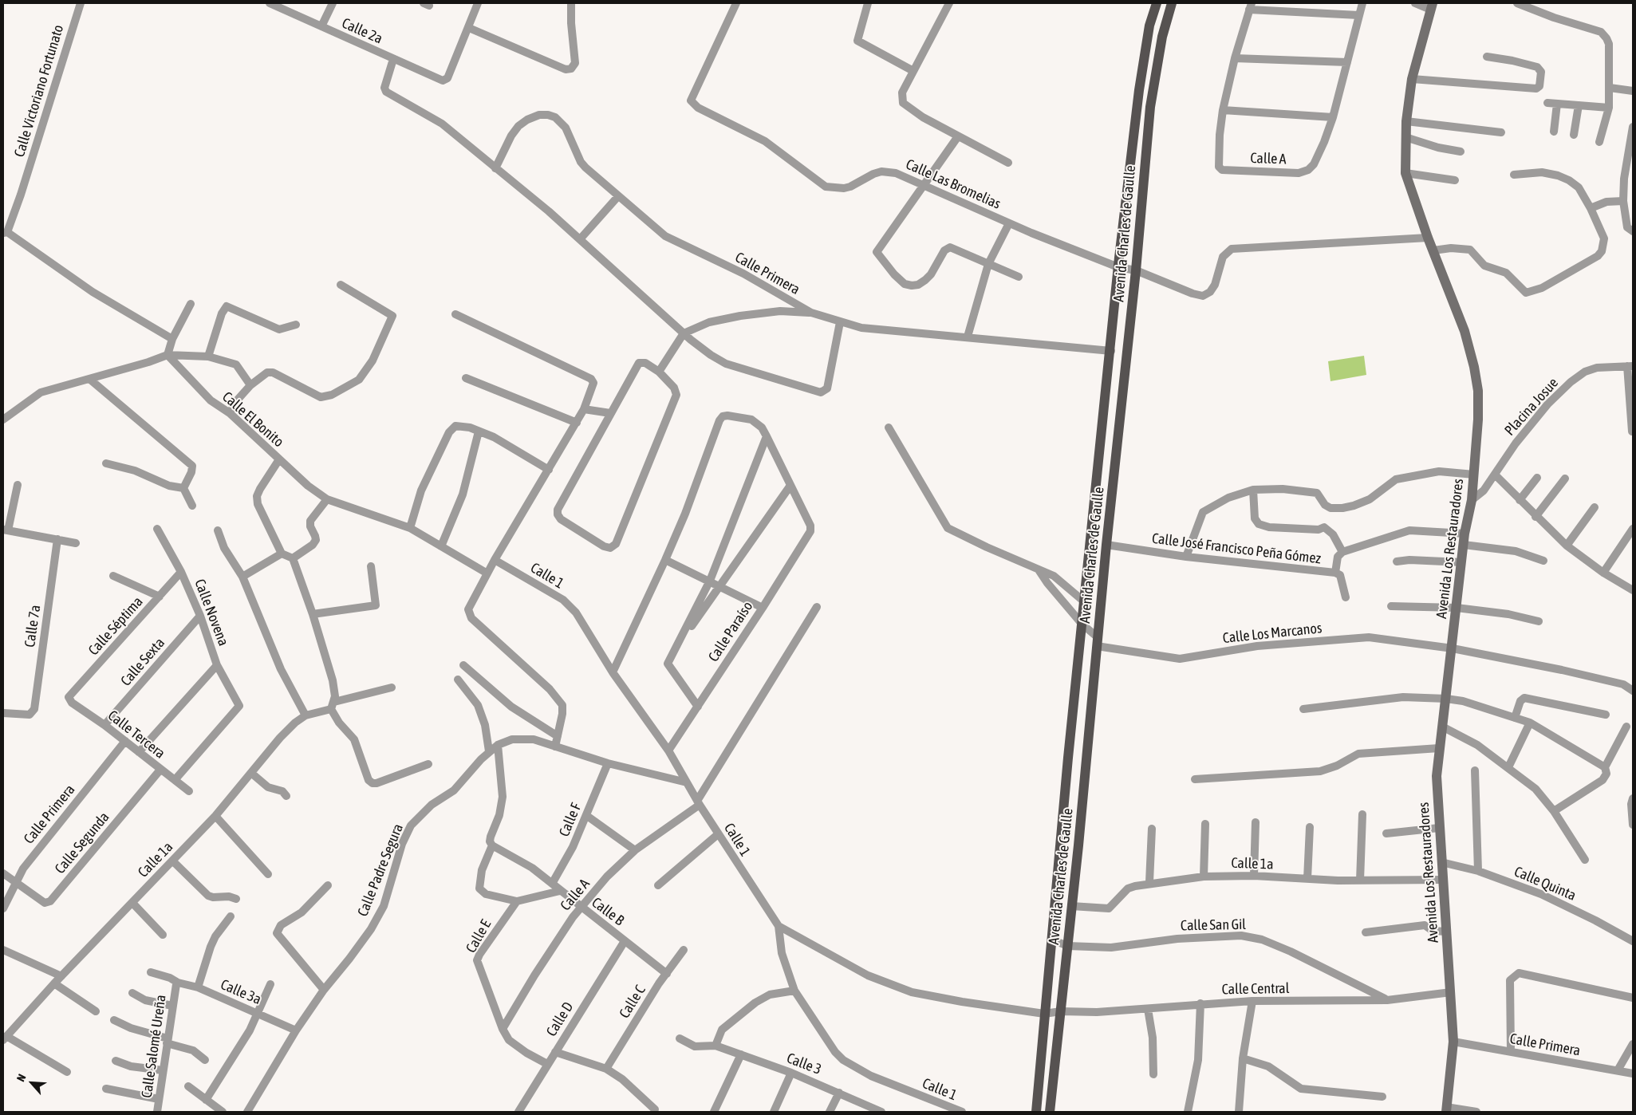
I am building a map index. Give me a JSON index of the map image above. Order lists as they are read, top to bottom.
{
  "streets": {
    "main road": ["Avenida Charles de Gaulle"],
    "street": [
      "Calle 2a",
      "Calle Victoriano Fortunato",
      "Calle A",
      "Calle Las Bromelias",
      "Calle Primera",
      "Placina Josue",
      "Calle El Bonito",
      "Calle José Francisco Peña Gómez",
      "Avenida Los Restauradores",
      "Calle 1",
      "Calle Novena",
      "Calle 7a",
      "Calle Séptima",
      "Calle Paraíso",
      "Calle Los Marcanos",
      "Calle Sexta",
      "Calle Tercera",
      "Calle F",
      "Calle Segunda",
      "Calle 1a",
      "Calle Padre Segura",
      "Calle Quinta",
      "Calle B",
      "Calle San Gil",
      "Calle E",
      "Calle Central",
      "Calle 3a",
      "Calle C",
      "Calle D",
      "Calle Salomé Ureña",
      "Calle 3"
    ]
  },
  "crossings": [
    ["Calle A", "Calle 1"],
    ["Calle A", "Calle B"],
    ["Calle A", "Calle E"],
    ["Calle Las Bromelias", "Avenida Charles de Gaulle"],
    ["Calle Las Bromelias", "Avenida Los Restauradores"],
    ["Avenida Charles de Gaulle", "Calle Primera"],
    ["Avenida Charles de Gaulle", "Calle José Francisco Peña Gómez"],
    ["Avenida Charles de Gaulle", "Calle Los Marcanos"],
    ["Avenida Charles de Gaulle", "Calle 1a"],
    ["Avenida Charles de Gaulle", "Calle San Gil"],
    ["Avenida Charles de Gaulle", "Calle Central"],
    ["Calle Primera", "Avenida Los Restauradores"],
    ["Calle Primera", "Calle Tercera"],
    ["Calle Primera", "Calle Segunda"],
    ["Placina Josue", "Avenida Los Restauradores"],
    ["Avenida Los Restauradores", "Calle Los Marcanos"],
    ["Avenida Los Restauradores", "Calle 1a"],
    ["Avenida Los Restauradores", "Calle Quinta"],
    ["Avenida Los Restauradores", "Calle Central"],
    ["Calle 1", "Calle Paraíso"],
    ["Calle 1", "Calle Padre Segura"],
    ["Calle 1", "Calle Central"],
    ["Calle Novena", "Calle Séptima"],
    ["Calle Novena", "Calle Sexta"],
    ["Calle Novena", "Calle Tercera"],
    ["Calle Séptima", "Calle Tercera"],
    ["Calle Sexta", "Calle Tercera"],
    ["Calle Tercera", "Calle Segunda"],
    ["Calle F", "Calle Padre Segura"],
    ["Calle F", "Calle B"],
    ["Calle Padre Segura", "Calle 3a"],
    ["Calle B", "Calle C"],
    ["Calle B", "Calle D"],
    ["Calle San Gil", "Calle Central"],
    ["Calle 3a", "Calle Salomé Ureña"]
  ],
  "north": "top left"
}
